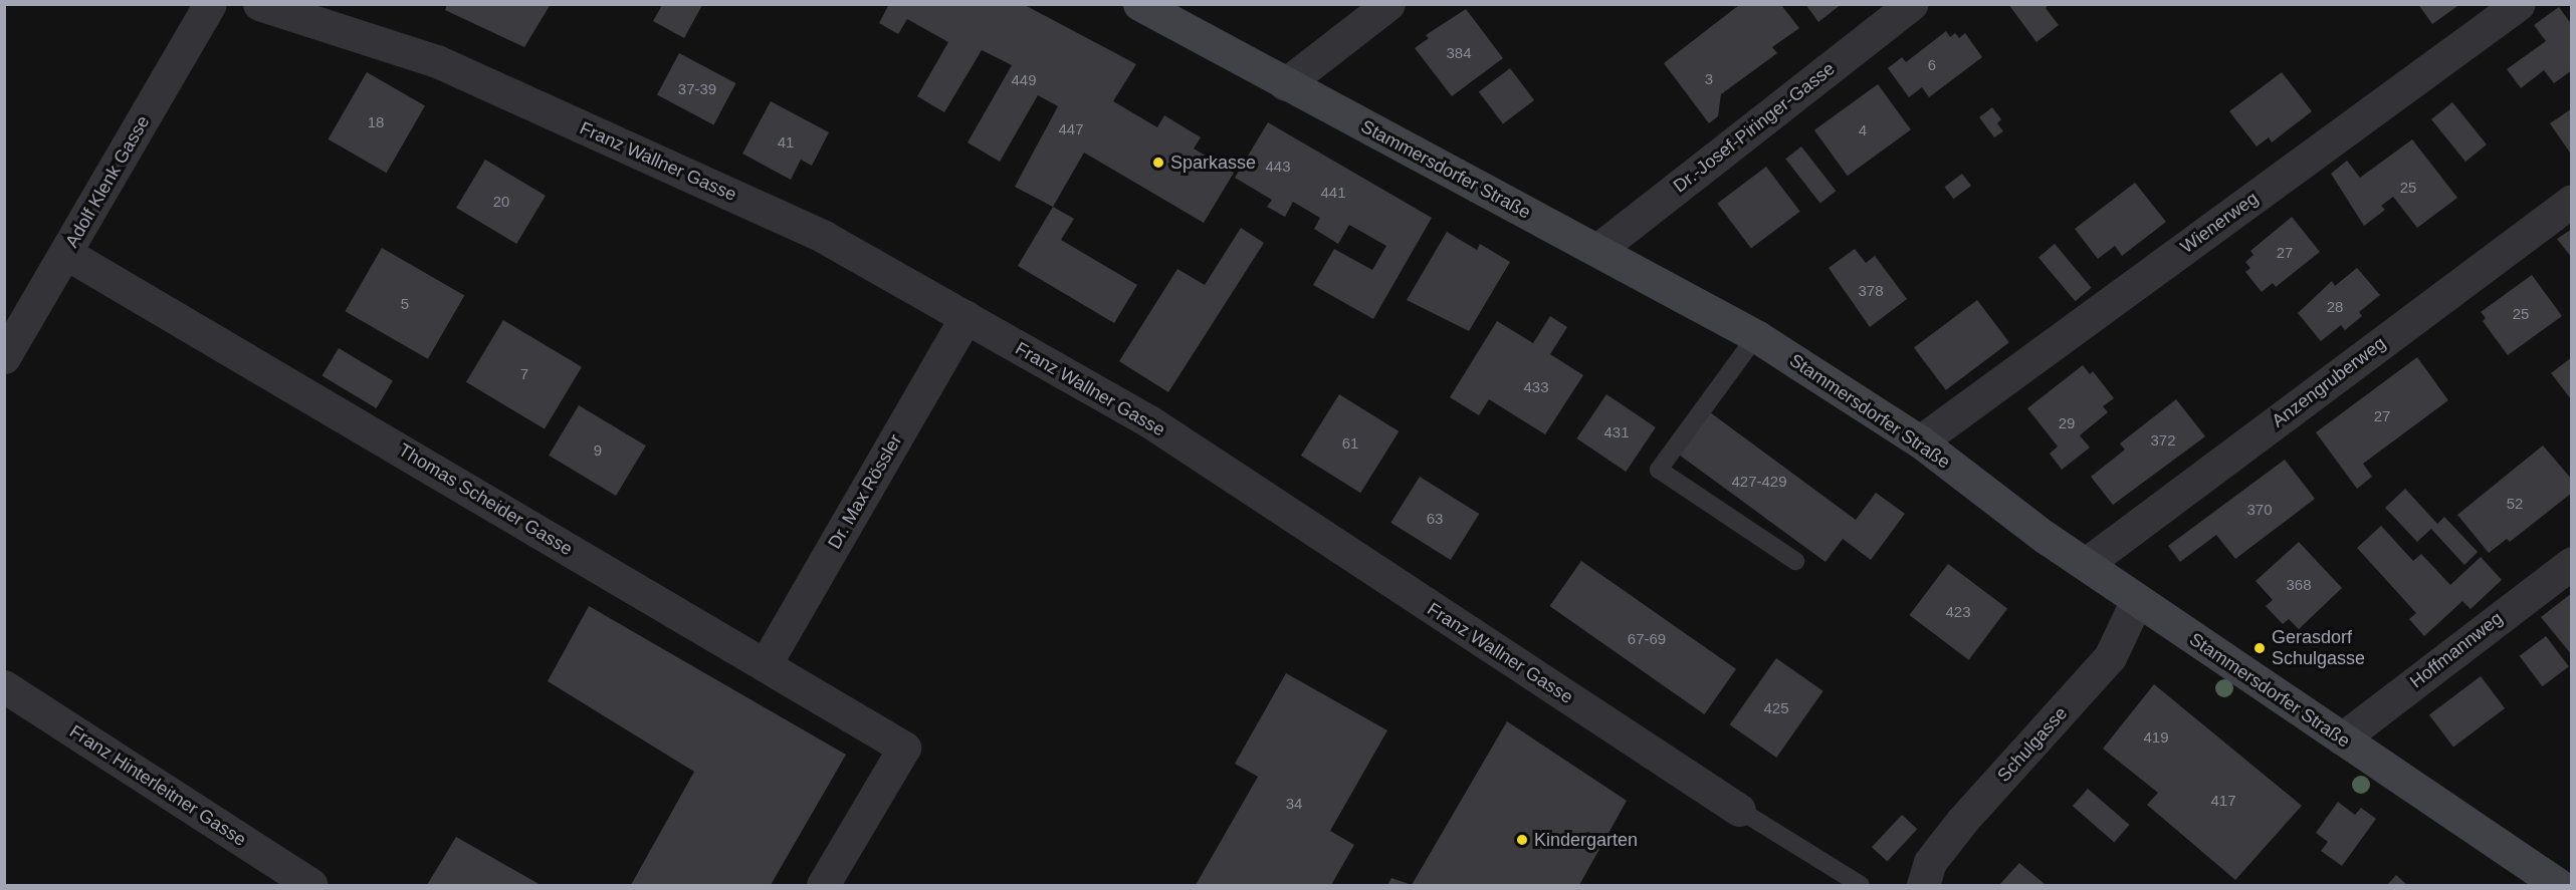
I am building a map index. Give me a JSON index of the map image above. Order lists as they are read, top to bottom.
{
  "streets": {
    "main road": ["Stammersdorfer Straße"],
    "street": [
      "Dr.-Josef-Piringer-Gasse",
      "Franz Wallner Gasse",
      "Adolf Klenk Gasse",
      "Wienerweg",
      "Anzengruberweg",
      "Dr. Max Rössler",
      "Thomas Scheider Gasse",
      "Hoffmannweg",
      "Schulgasse",
      "Franz Hinterleitner Gasse"
    ]
  },
  "crossings": [
    ["Dr.-Josef-Piringer-Gasse", "Stammersdorfer Straße"],
    ["Franz Wallner Gasse", "Dr. Max Rössler"],
    ["Stammersdorfer Straße", "Wienerweg"],
    ["Stammersdorfer Straße", "Anzengruberweg"],
    ["Stammersdorfer Straße", "Hoffmannweg"],
    ["Stammersdorfer Straße", "Schulgasse"],
    ["Adolf Klenk Gasse", "Thomas Scheider Gasse"],
    ["Dr. Max Rössler", "Thomas Scheider Gasse"]
  ],
  "places": ["Sparkasse", "Gerasdorf Schulgasse", "Kindergarten"],
  "house_numbers": [
    "384",
    "6",
    "3",
    "449",
    "37-39",
    "18",
    "447",
    "4",
    "41",
    "443",
    "25",
    "441",
    "20",
    "27",
    "378",
    "5",
    "28",
    "25",
    "7",
    "433",
    "27",
    "29",
    "431",
    "372",
    "61",
    "9",
    "427-429",
    "52",
    "370",
    "63",
    "368",
    "423",
    "67-69",
    "425",
    "419",
    "417",
    "34"
  ]
}
